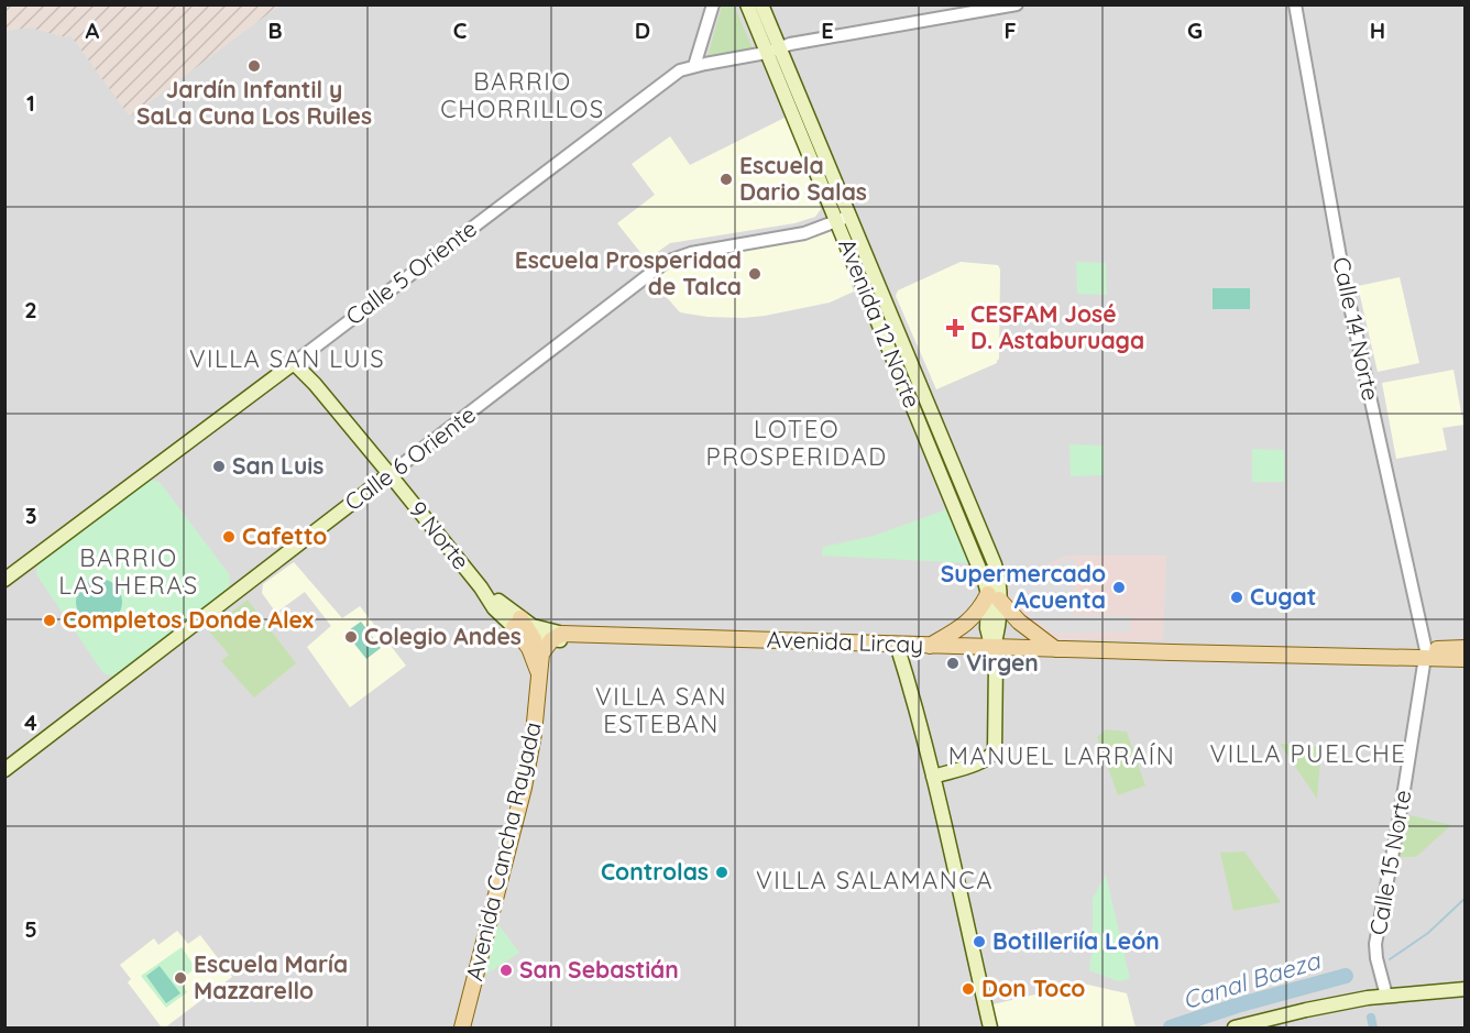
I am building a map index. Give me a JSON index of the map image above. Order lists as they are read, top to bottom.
{
  "streets": {
    "main road": [
      "Calle 5 Oriente",
      "Avenida 12 Norte",
      "Calle 6 Oriente",
      "9 Norte",
      "Avenida Lircay",
      "Avenida Cancha Rayada"
    ],
    "street": ["Calle 14 Norte", "Calle 15 Norte"]
  },
  "crossings": [
    ["Calle 5 Oriente", "Avenida 12 Norte"],
    ["Calle 5 Oriente", "9 Norte"],
    ["Avenida 12 Norte", "Calle 6 Oriente"],
    ["Avenida 12 Norte", "Avenida Lircay"],
    ["Calle 14 Norte", "Avenida Lircay"],
    ["Calle 14 Norte", "Calle 15 Norte"],
    ["Calle 6 Oriente", "9 Norte"],
    ["Avenida Lircay", "Calle 15 Norte"]
  ],
  "districts": [
    "BARRIO CHORRILLOS",
    "VILLA SAN LUIS",
    "LOTEO PROSPERIDAD",
    "BARRIO LAS HERAS",
    "VILLA SAN ESTEBAN",
    "VILLA PUELCHE",
    "MANUEL LARRAÍN",
    "VILLA SALAMANCA"
  ],
  "water": ["Canal Baeza"],
  "places": {
    "other": [
      "Jardín Infantil y SaLa Cuna Los Ruiles",
      "Escuela Dario Salas",
      "Escuela Prosperidad de Talca",
      "San Luis",
      "Cafetto",
      "Supermercado Acuenta",
      "Cugat",
      "Completos Donde Alex",
      "Colegio Andes",
      "Virgen",
      "Controlas",
      "Botilleriía León",
      "San Sebastián",
      "Escuela María Mazzarello",
      "Don Toco"
    ],
    "health": ["CESFAM José D. Astaburuaga"]
  },
  "grid": {
    "columns": [
      "A",
      "B",
      "C",
      "D",
      "E",
      "F",
      "G",
      "H"
    ],
    "rows": [
      "1",
      "2",
      "3",
      "4",
      "5"
    ]
  }
}
